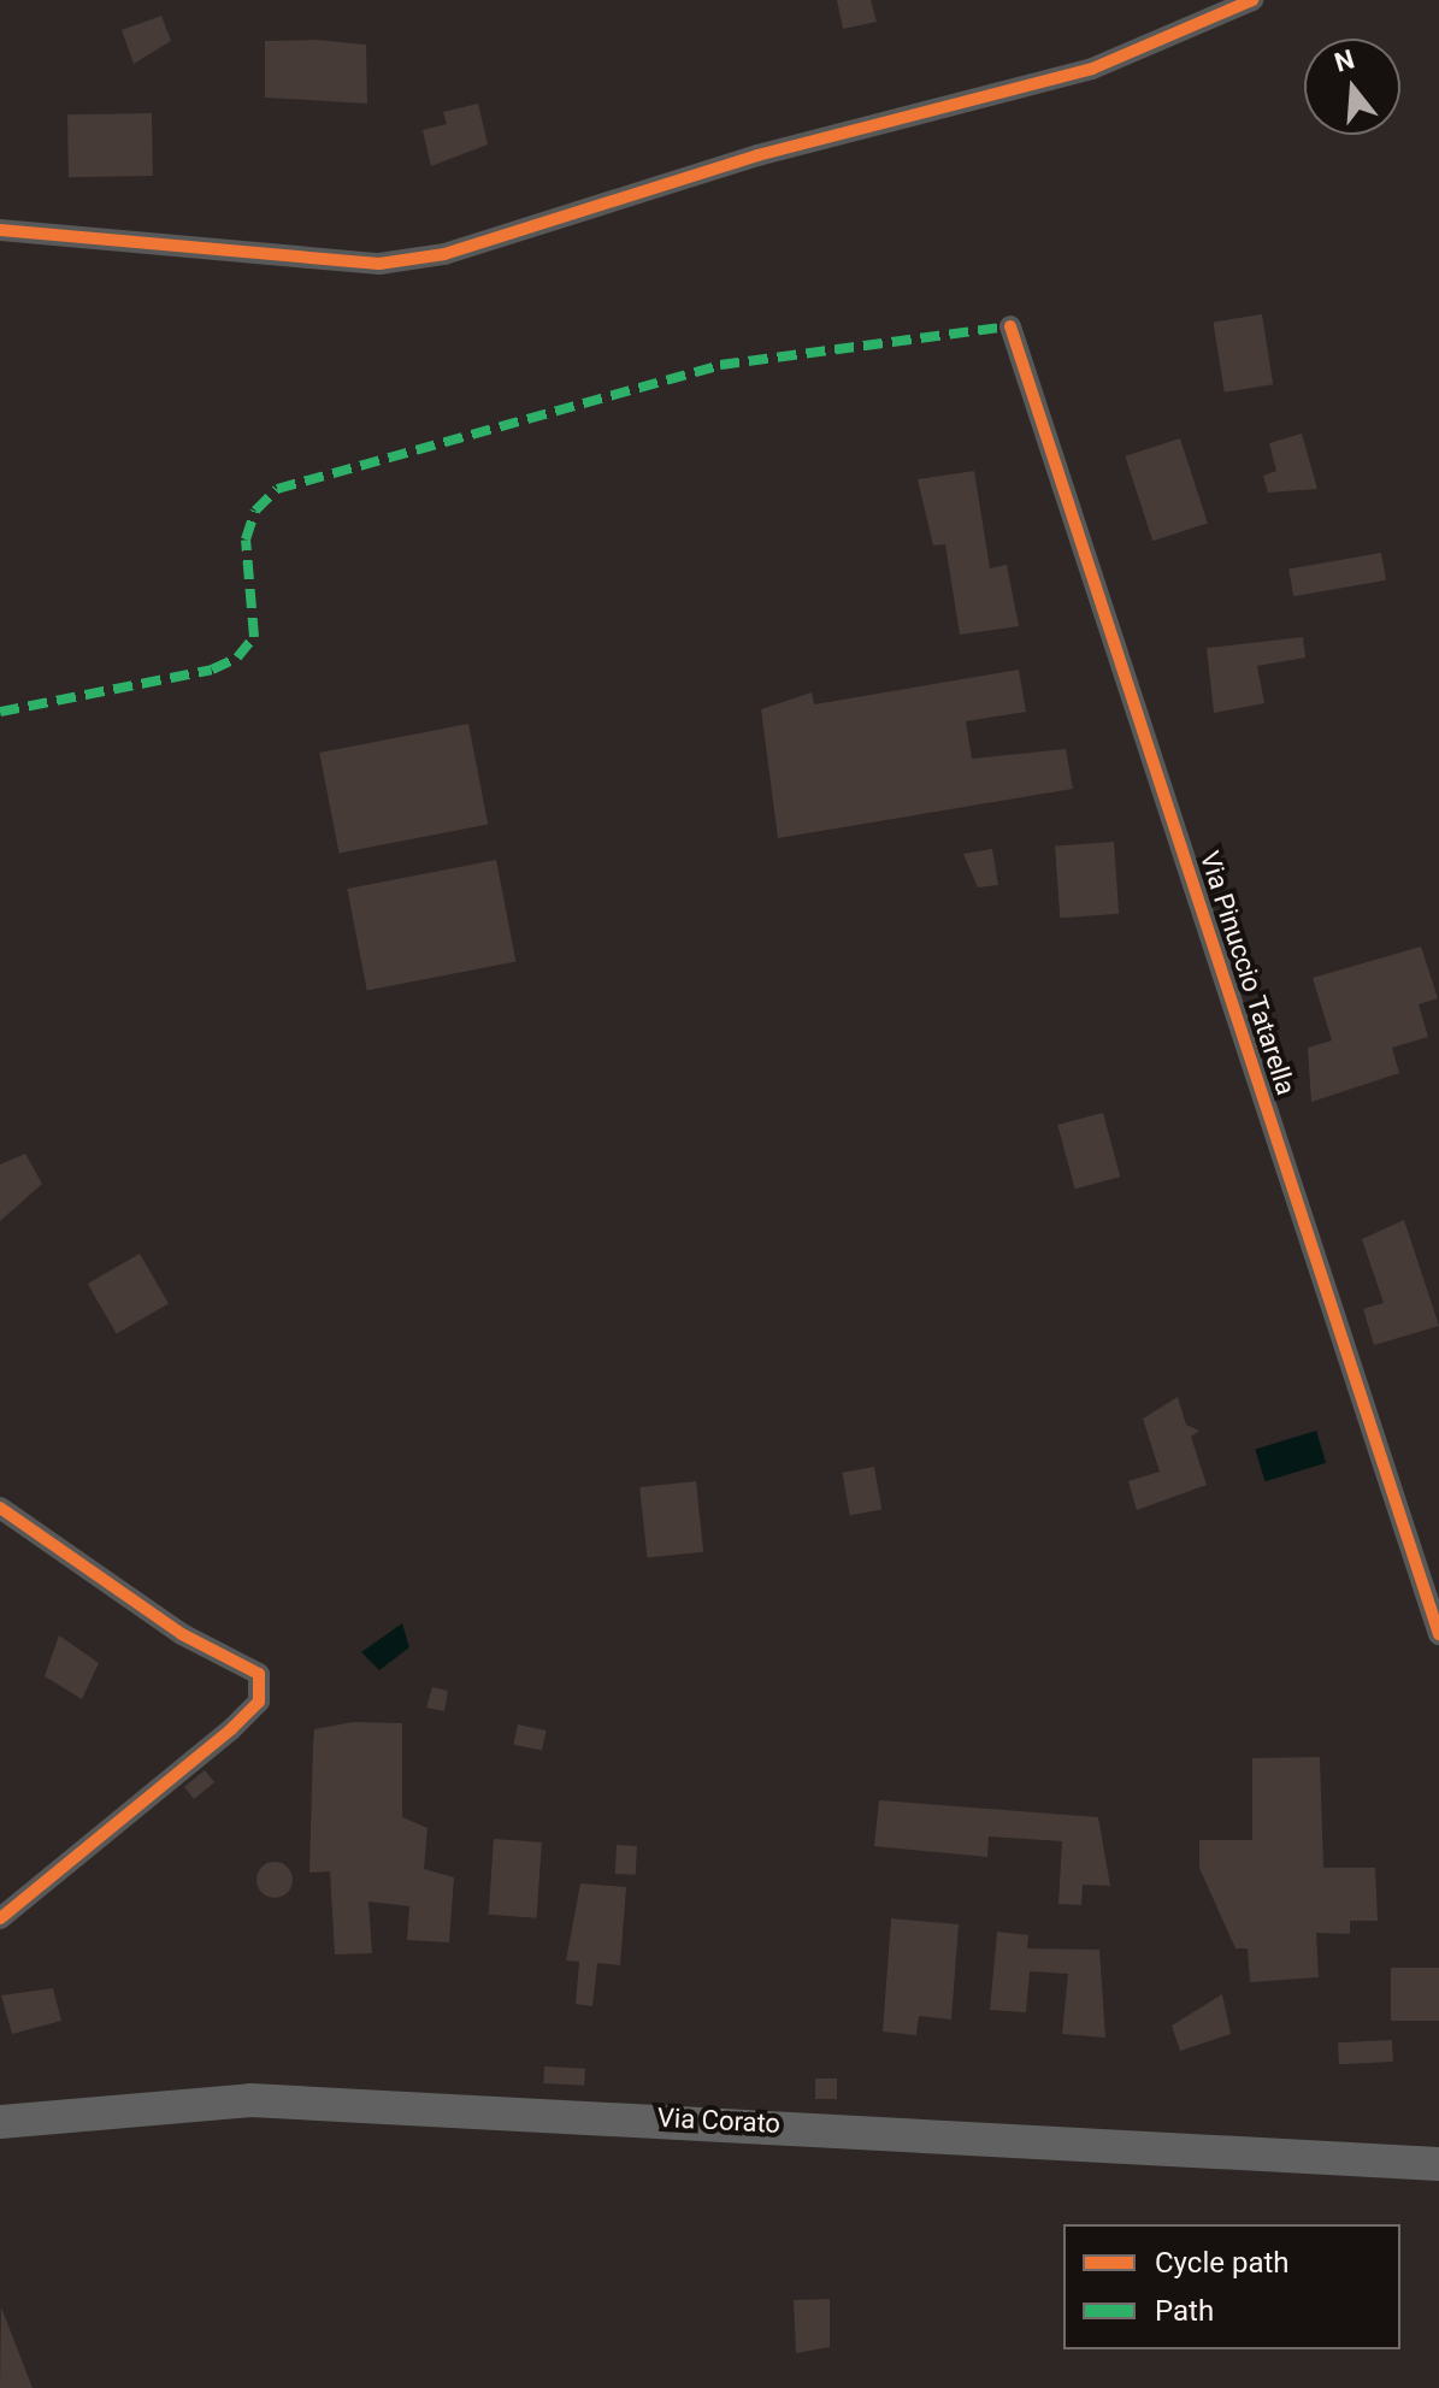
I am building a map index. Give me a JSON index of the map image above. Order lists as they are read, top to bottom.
{
  "streets": {
    "main road": ["Via Corato"],
    "street": ["Via Pinuccio Tatarella"]
  },
  "legend": ["Cycle path", "Path"],
  "north": "top"
}
